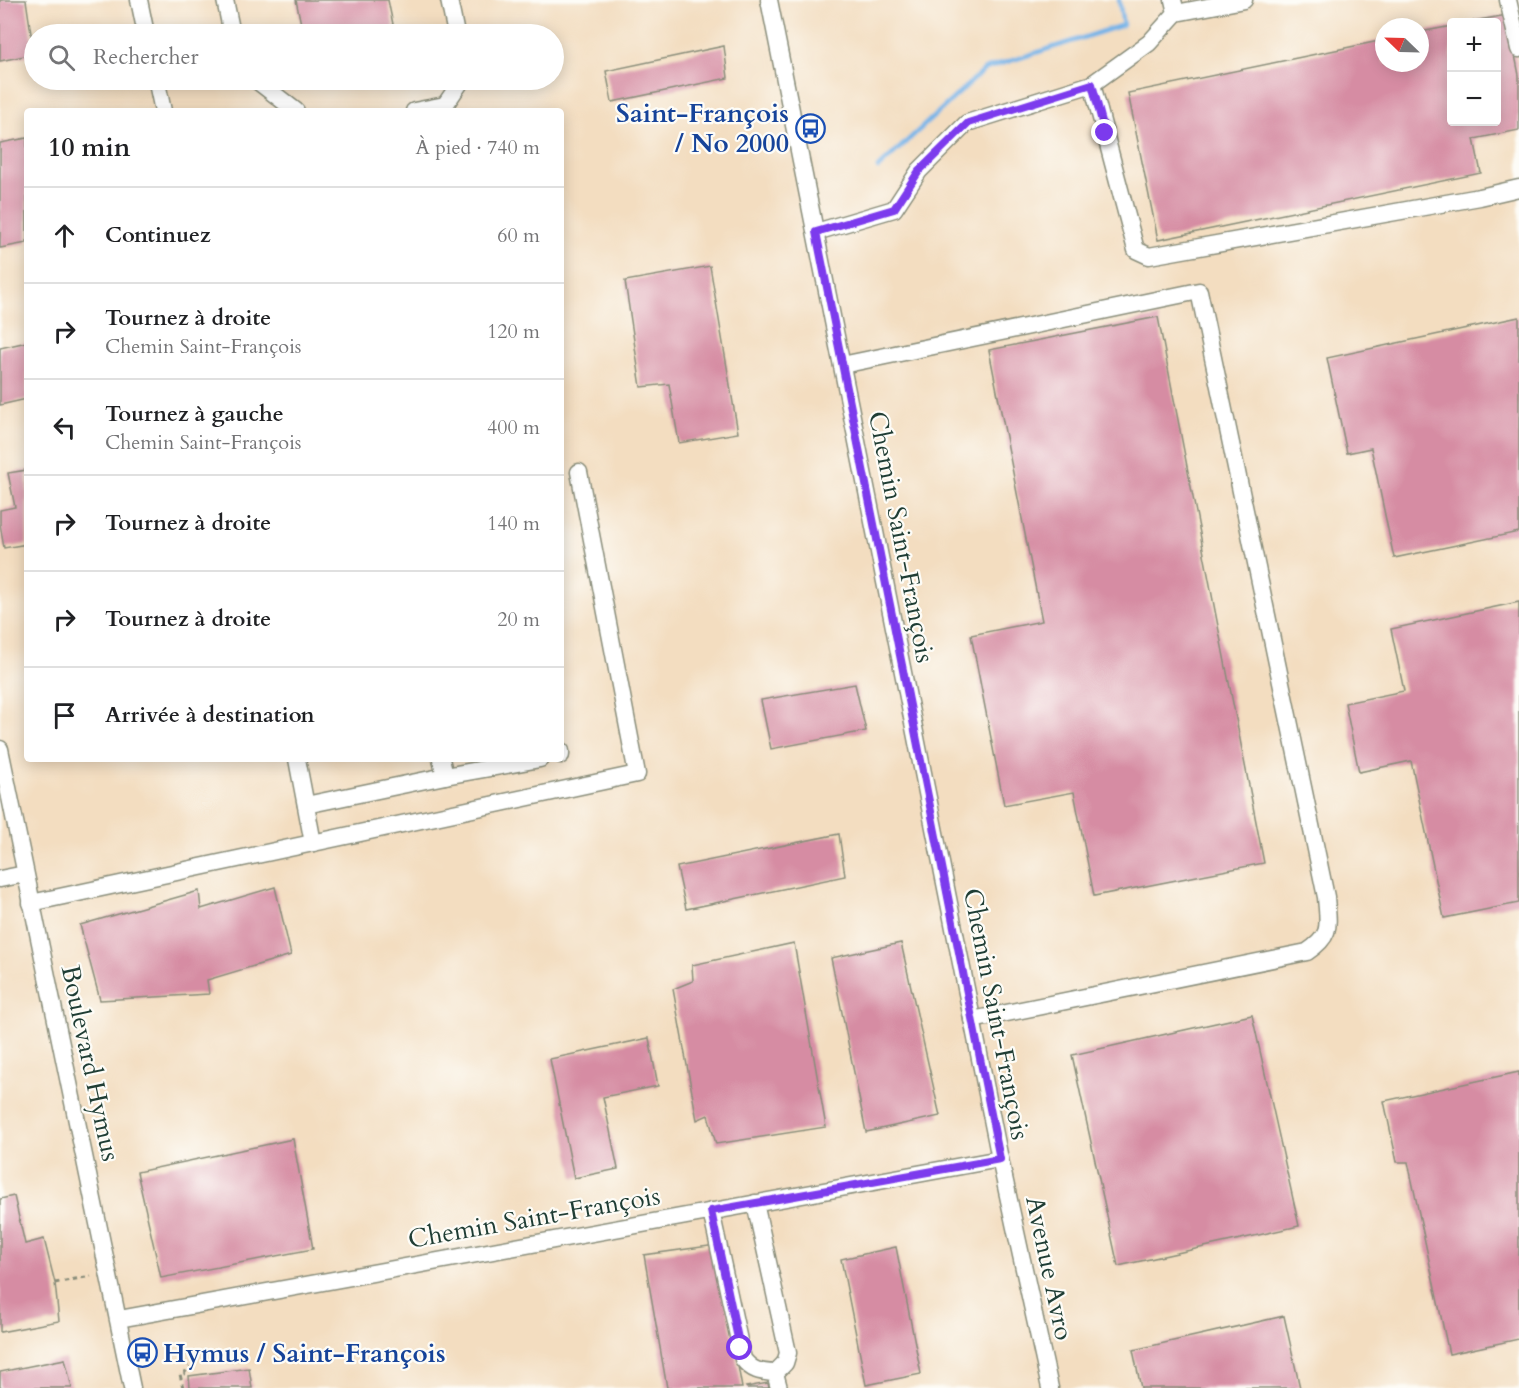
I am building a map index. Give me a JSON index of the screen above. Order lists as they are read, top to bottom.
{
  "streets": {
    "street": ["Chemin Saint-François", "Boulevard Hymus", "Avenue Avro"]
  },
  "crossings": [
    ["Chemin Saint-François", "Boulevard Hymus"],
    ["Chemin Saint-François", "Avenue Avro"]
  ],
  "places": {
    "bus stop": ["Saint-François / No 2000", "Hymus / Saint-François"]
  },
  "north": "top left",
  "page": {
    "map_buttons": ["+", "−"],
    "search": "Rechercher",
    "heading": ["10 min", "À pied · 740 m"],
    "list": [
      ["Continuez", "60 m"],
      ["Tournez à droite", "Chemin Saint-François", "120 m"],
      ["Tournez à gauche", "Chemin Saint-François", "400 m"],
      ["Tournez à droite", "140 m"],
      ["Tournez à droite", "20 m"],
      "Arrivée à destination"
    ]
  }
}
